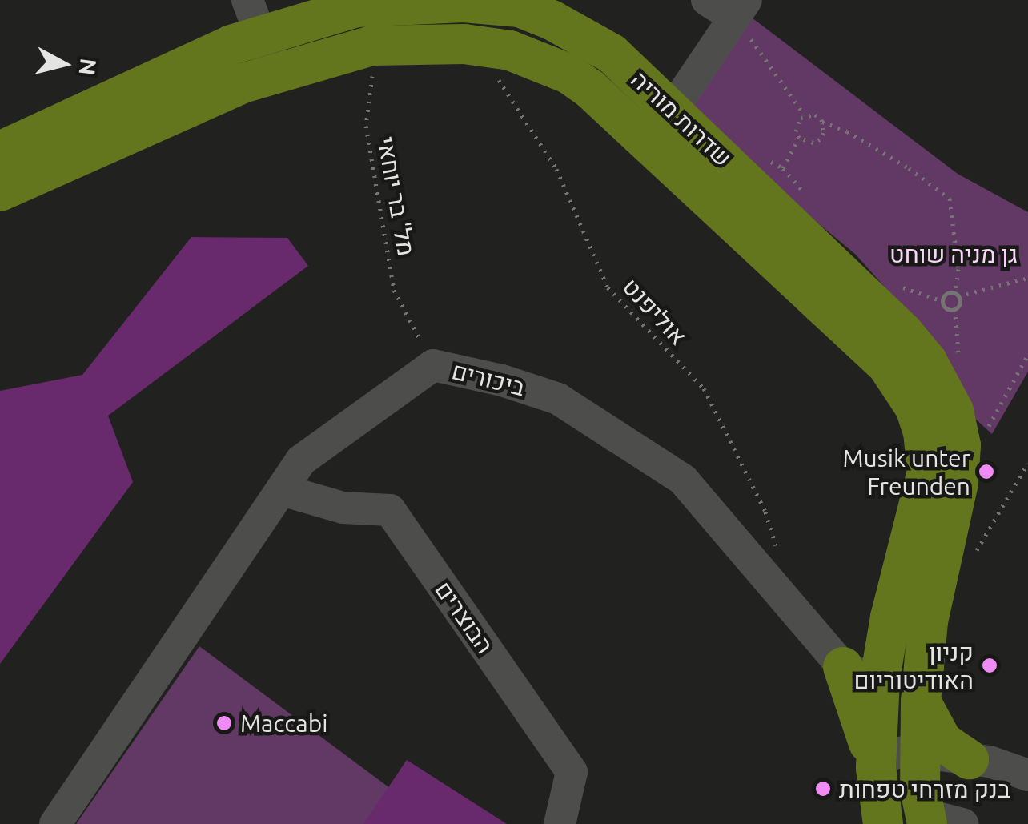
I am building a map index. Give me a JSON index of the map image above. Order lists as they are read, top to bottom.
{
  "streets": {
    "main road": ["שדרות מוריה"],
    "street": ["ביכורים", "הבוצרים"],
    "path": ["מל' בר יוחאי", "אוליפנט"]
  },
  "crossings": [
    ["שדרות מוריה", "ביכורים"],
    ["מל' בר יוחאי", "ביכורים"],
    ["ביכורים", "הבוצרים"]
  ],
  "parks": ["גן מניה שוחט"],
  "places": [
    "Musik unter Freunden",
    "קניון האודיטוריום",
    "Maccabi",
    "בנק מזרחי טפחות"
  ],
  "north": "right"
}
